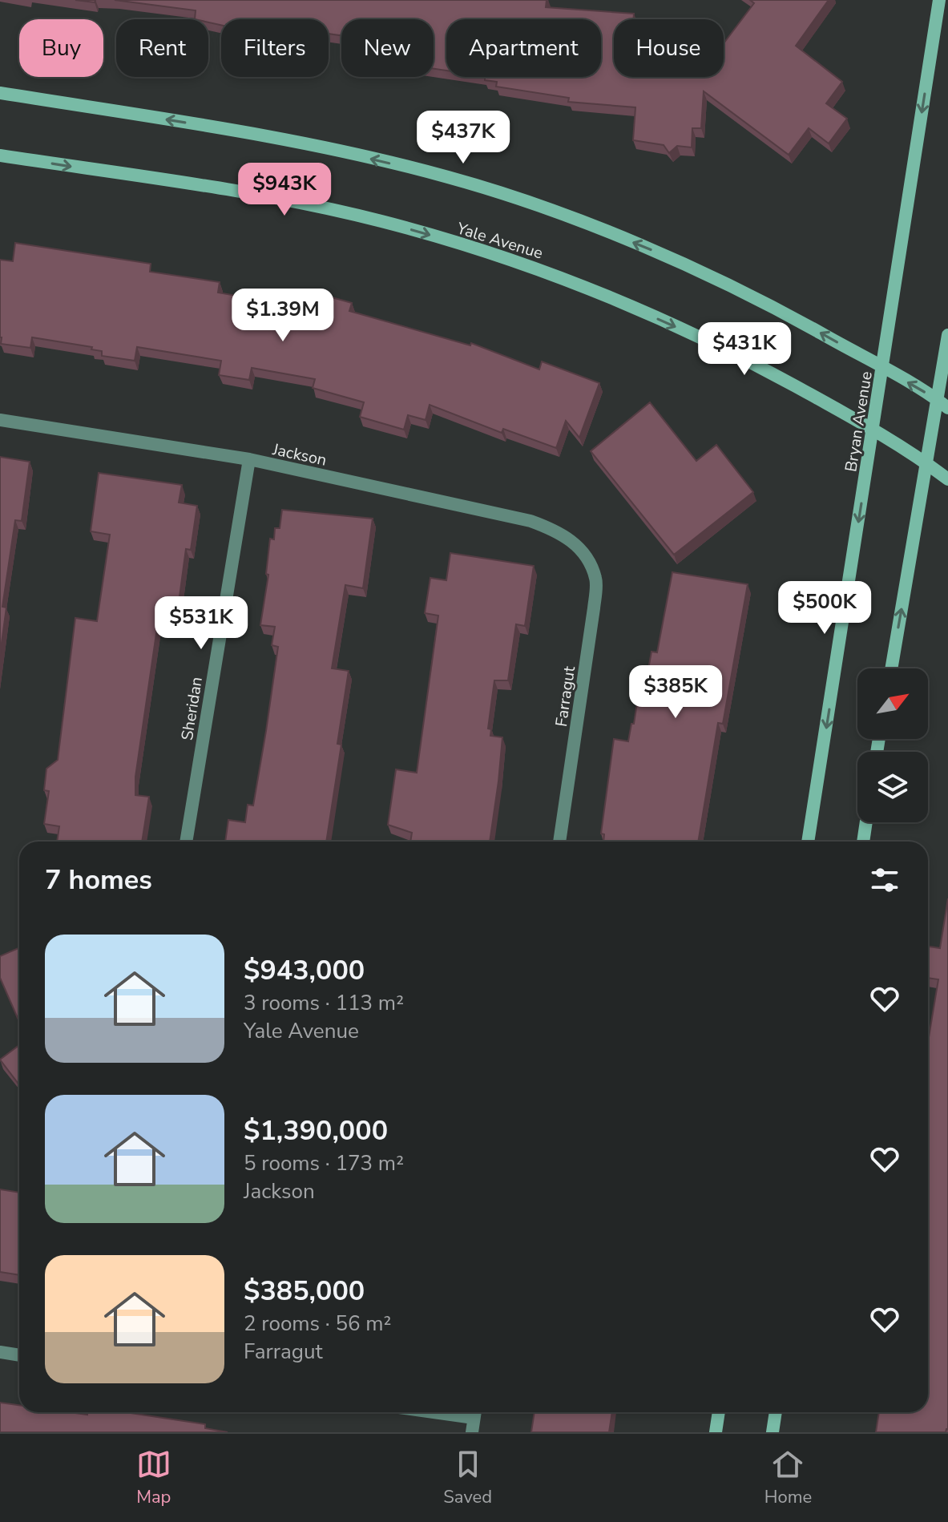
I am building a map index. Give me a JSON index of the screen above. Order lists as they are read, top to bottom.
{
  "streets": {
    "main road": ["Yale Avenue", "Bryan Avenue"],
    "street": ["Jackson", "Farragut", "Sheridan"]
  },
  "crossings": [
    ["Yale Avenue", "Bryan Avenue"],
    ["Jackson", "Farragut"],
    ["Jackson", "Sheridan"]
  ],
  "north": "top right",
  "page": {
    "chip": [
      "Buy",
      "Rent",
      "Filters",
      "New",
      "Apartment",
      "House"
    ],
    "price": [
      "$437K",
      "$943K",
      "$1.39M",
      "$431K",
      "$500K",
      "$531K",
      "$385K"
    ],
    "heading": "7 homes",
    "list": [
      {
        "name": "$943,000",
        "note": "3 rooms · 113 m² · Yale Avenue"
      },
      {
        "name": "$1,390,000",
        "note": "5 rooms · 173 m² · Jackson"
      },
      {
        "name": "$385,000",
        "note": "2 rooms · 56 m² · Farragut"
      }
    ],
    "tabs": ["Map", "Saved", "Home"]
  }
}
